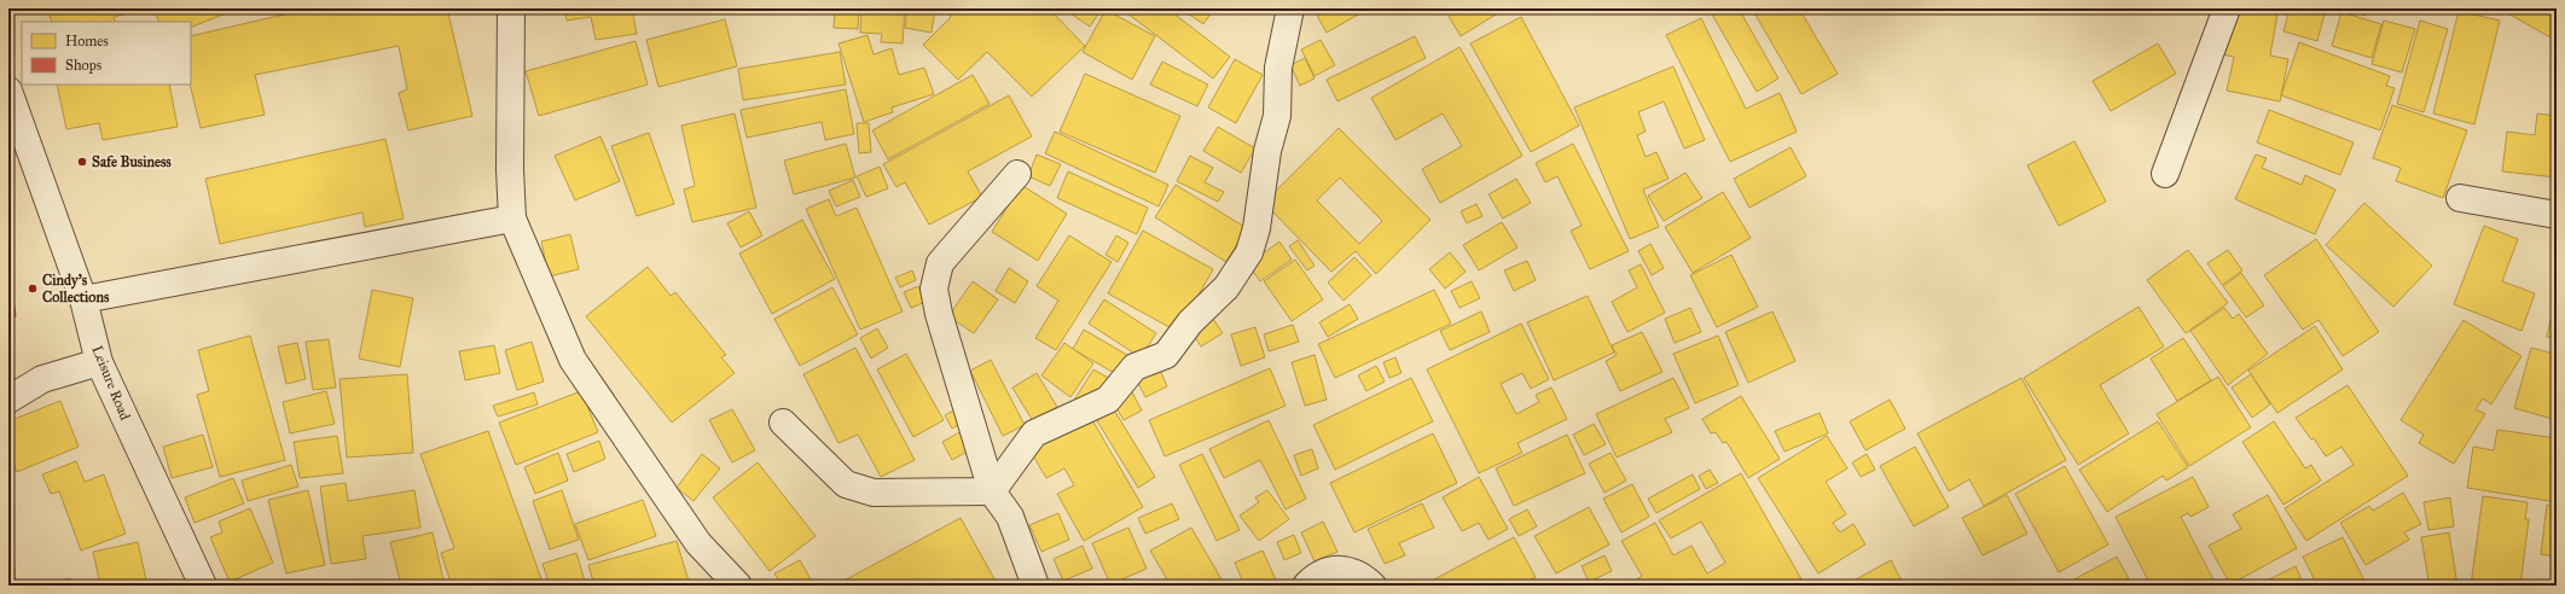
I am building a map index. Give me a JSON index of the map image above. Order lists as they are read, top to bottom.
{
  "streets": {
    "street": ["Leisure Road"]
  },
  "places": ["Safe Business", "Cindy's Collections"],
  "legend": ["Homes", "Shops"]
}
